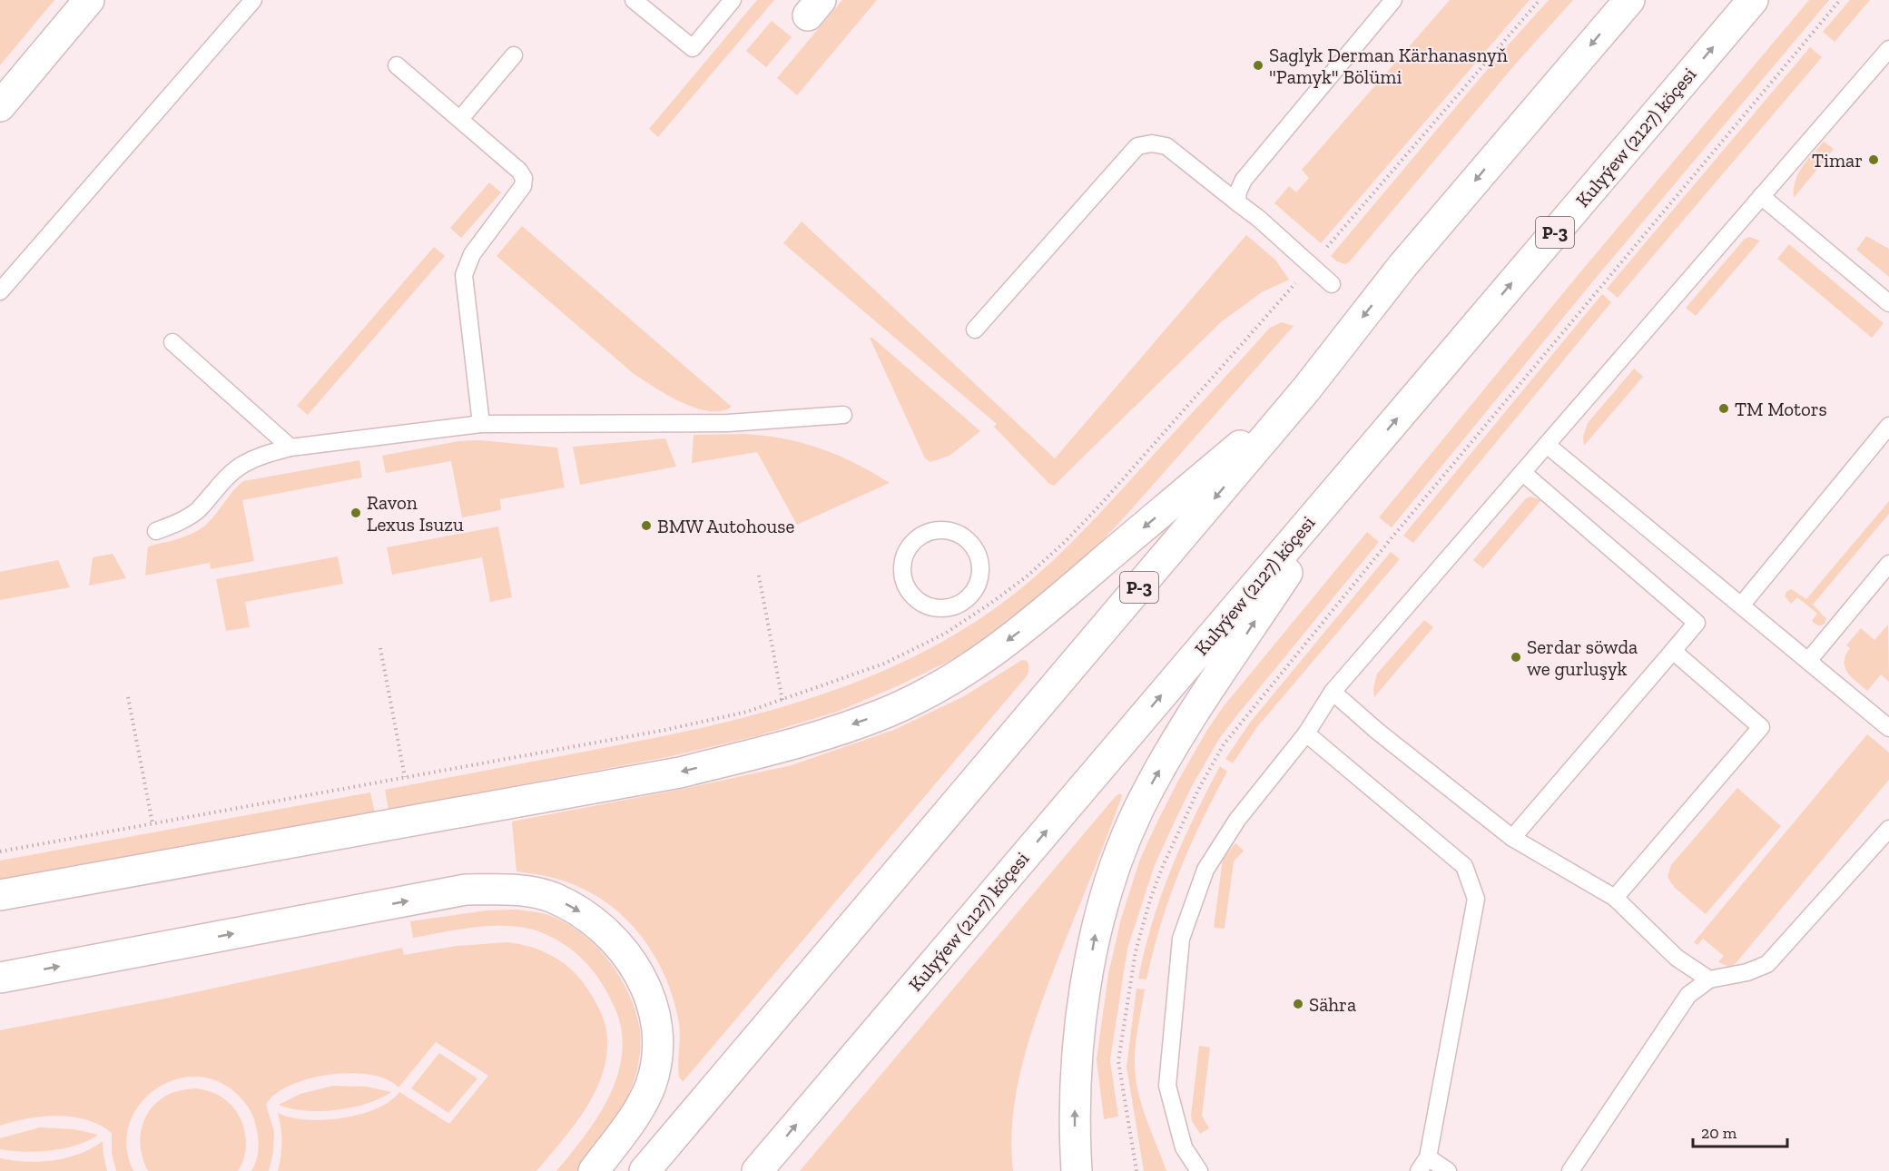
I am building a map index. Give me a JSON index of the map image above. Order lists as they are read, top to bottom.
{
  "streets": {
    "main road": ["Kulyýew (2127) köçesi", "P-3"]
  },
  "places": [
    "Saglyk Derman Kärhanasnyň \"Pamyk\" Bölümi",
    "Timar",
    "TM Motors",
    "Ravon Lexus Isuzu",
    "BMW Autohouse",
    "Serdar söwda we gurluşyk",
    "Sähra"
  ],
  "scale_bar": "20 m"
}
